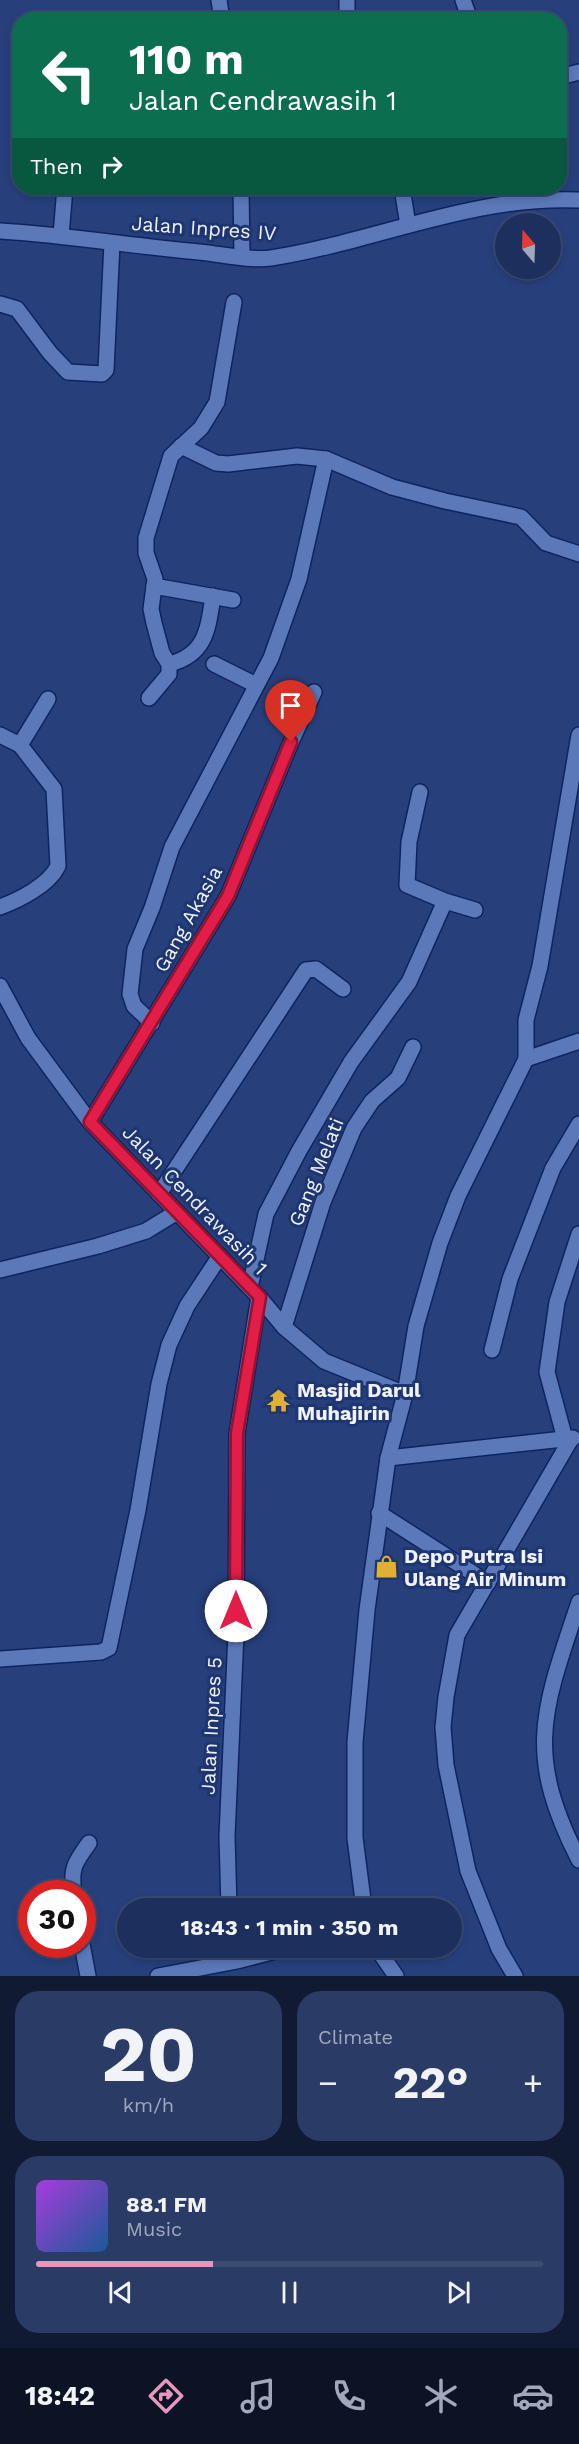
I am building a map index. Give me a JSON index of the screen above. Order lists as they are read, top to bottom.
{
  "streets": {
    "street": [
      "Jalan Inpres IV",
      "Gang Akasia",
      "Gang Melati",
      "Jalan Cendrawasih 1",
      "Jalan Inpres 5"
    ]
  },
  "crossings": [
    ["Gang Akasia", "Jalan Cendrawasih 1"],
    ["Gang Melati", "Jalan Cendrawasih 1"],
    ["Jalan Cendrawasih 1", "Jalan Inpres 5"]
  ],
  "places": {
    "temple": ["Masjid Darul Muhajirin"],
    "shop": ["Depo Putra Isi Ulang Air Minum"]
  },
  "north": "top",
  "page": {
    "turn": ["110 m", "Jalan Cendrawasih 1"],
    "then": "Then",
    "limit": "30",
    "trip": "18:43 · 1 min · 350 m",
    "tile": [
      ["20", "km/h"],
      "Climate"
    ],
    "heat": ["−", "22°", "+"],
    "song": ["88.1 FM", "Music"],
    "tabs": "18:42"
  }
}
